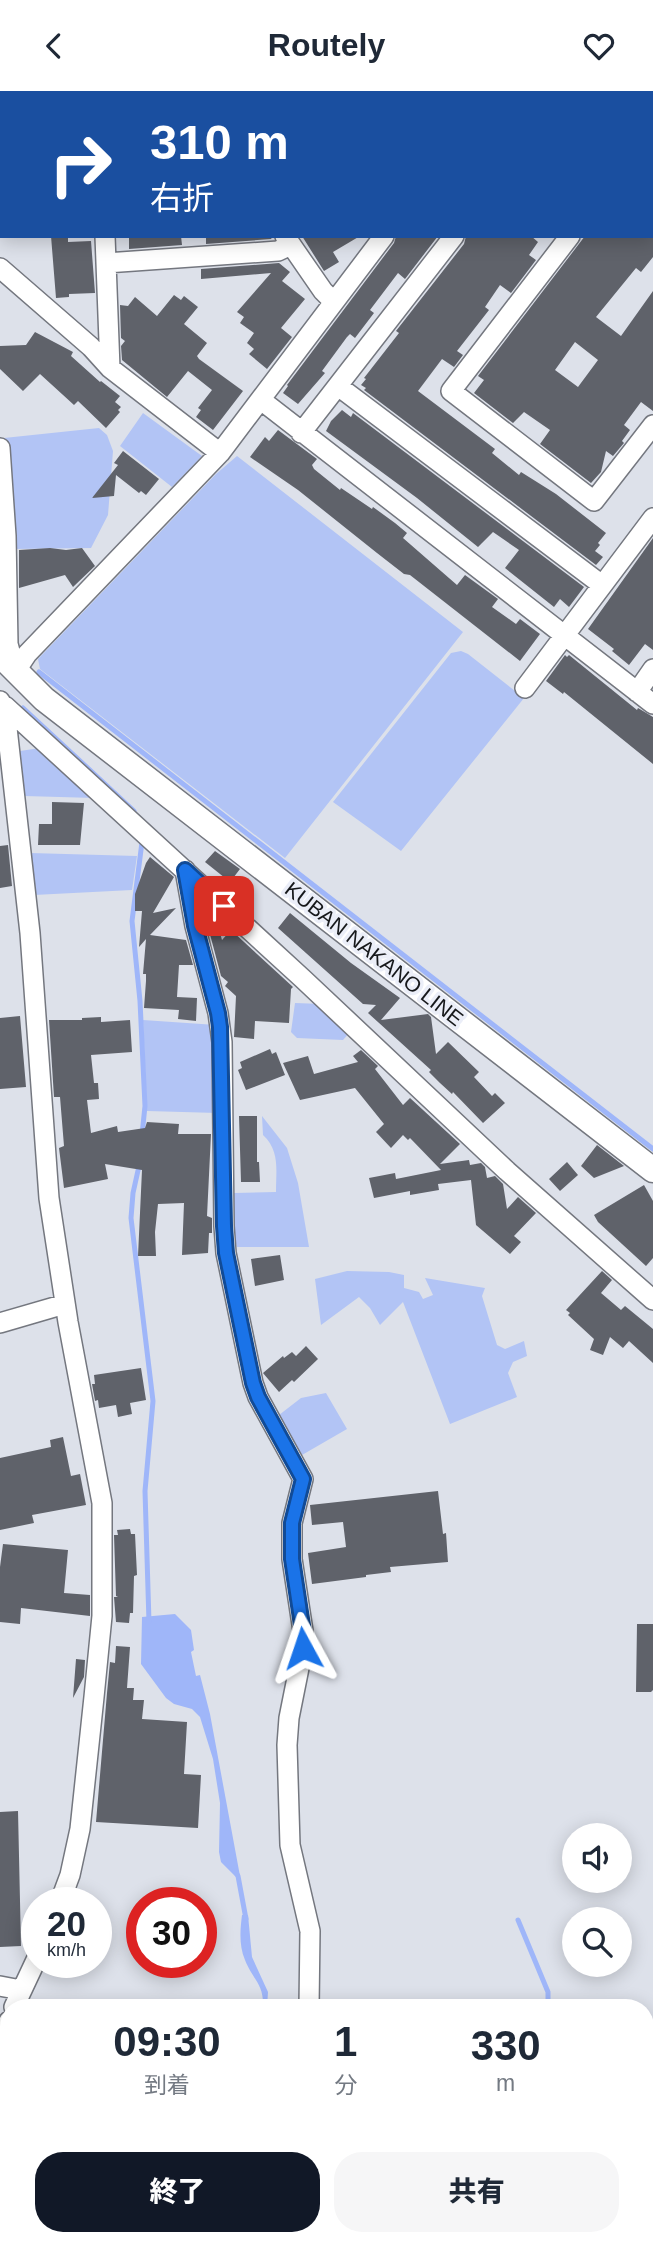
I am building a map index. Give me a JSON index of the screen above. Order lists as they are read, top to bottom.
{
  "streets": {
    "main road": ["KUBAN NAKANO LINE"]
  },
  "page": {
    "header": "Routely",
    "turn": ["310 m", "右折"],
    "speed": "20 km/h",
    "limit": "30",
    "eta": [
      "09:30",
      "到着",
      "1",
      "分",
      "330",
      "m"
    ],
    "buttons": ["終了", "共有"]
  }
}
